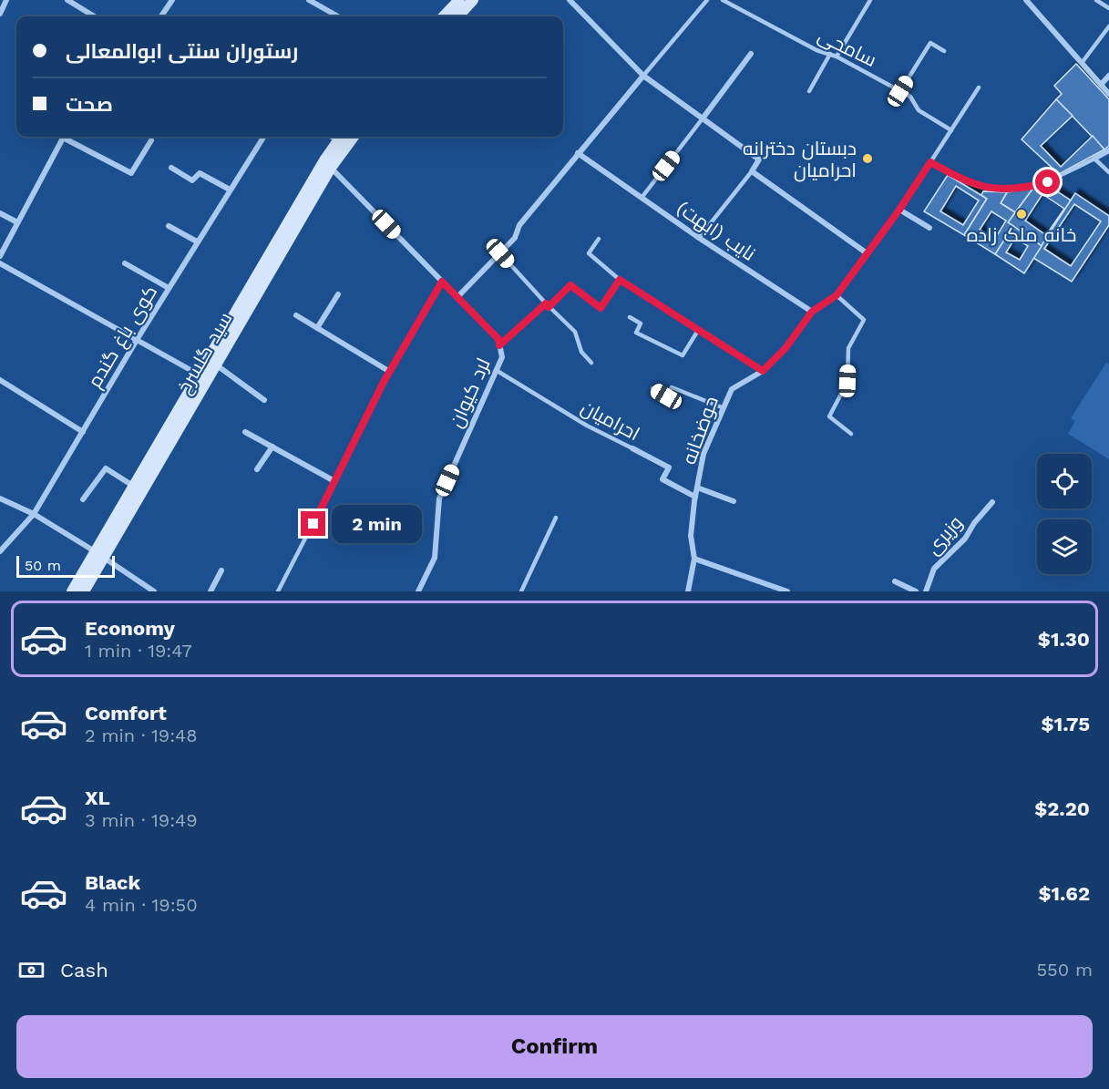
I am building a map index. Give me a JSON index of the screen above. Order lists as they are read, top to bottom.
{
  "streets": {
    "main road": ["سید گلسرخ"],
    "street": [
      "نایب (ابهت)",
      "کوی باغ گندم",
      "لرد کیوان",
      "احرامیان",
      "حوضخانه",
      "وزیری"
    ],
    "lane": ["سامحی"]
  },
  "crossings": [
    ["نایب (ابهت)", "حوضخانه"],
    ["سید گلسرخ", "لرد کیوان"],
    ["لرد کیوان", "احرامیان"],
    ["احرامیان", "حوضخانه"]
  ],
  "places": ["دبستان دخترانه احرامیان", "خانه ملک زاده"],
  "scale_bar": "50 m",
  "page": {
    "banner": ["رستوران سنتی ابوالمعالی", "صحت"],
    "bubble": "2 min",
    "scale": "50 m",
    "list": [
      {
        "name": "Economy",
        "note": "1 min · 19:47",
        "value": "$1.30"
      },
      {
        "name": "Comfort",
        "note": "2 min · 19:48",
        "value": "$1.75"
      },
      {
        "name": "XL",
        "note": "3 min · 19:49",
        "value": "$2.20"
      },
      {
        "name": "Black",
        "note": "4 min · 19:50",
        "value": "$1.62"
      }
    ],
    "pay": ["Cash", "550 m"],
    "buttons": "Confirm"
  }
}
